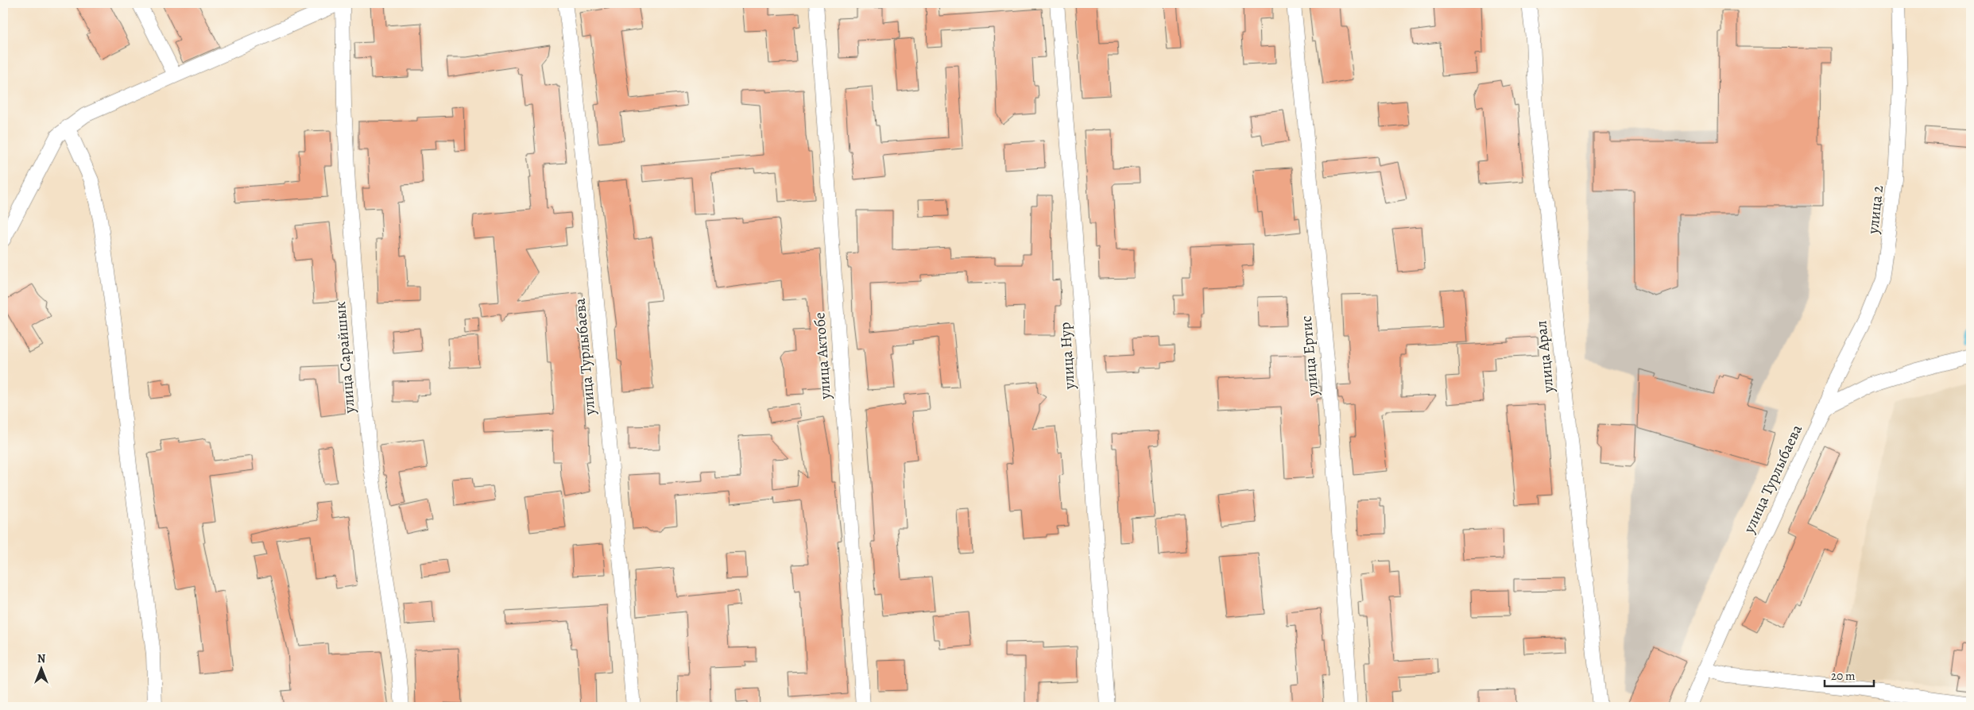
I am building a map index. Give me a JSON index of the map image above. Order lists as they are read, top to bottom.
{
  "streets": {
    "street": [
      "улица 2",
      "улица Актобе",
      "улица Нур",
      "улица Ертис",
      "улица Турлыбаева",
      "улица Арал",
      "улица Сарайшык"
    ]
  },
  "crossings": [
    ["улица 2", "улица Турлыбаева"]
  ],
  "scale_bar": "20 m",
  "north": "top"
}
